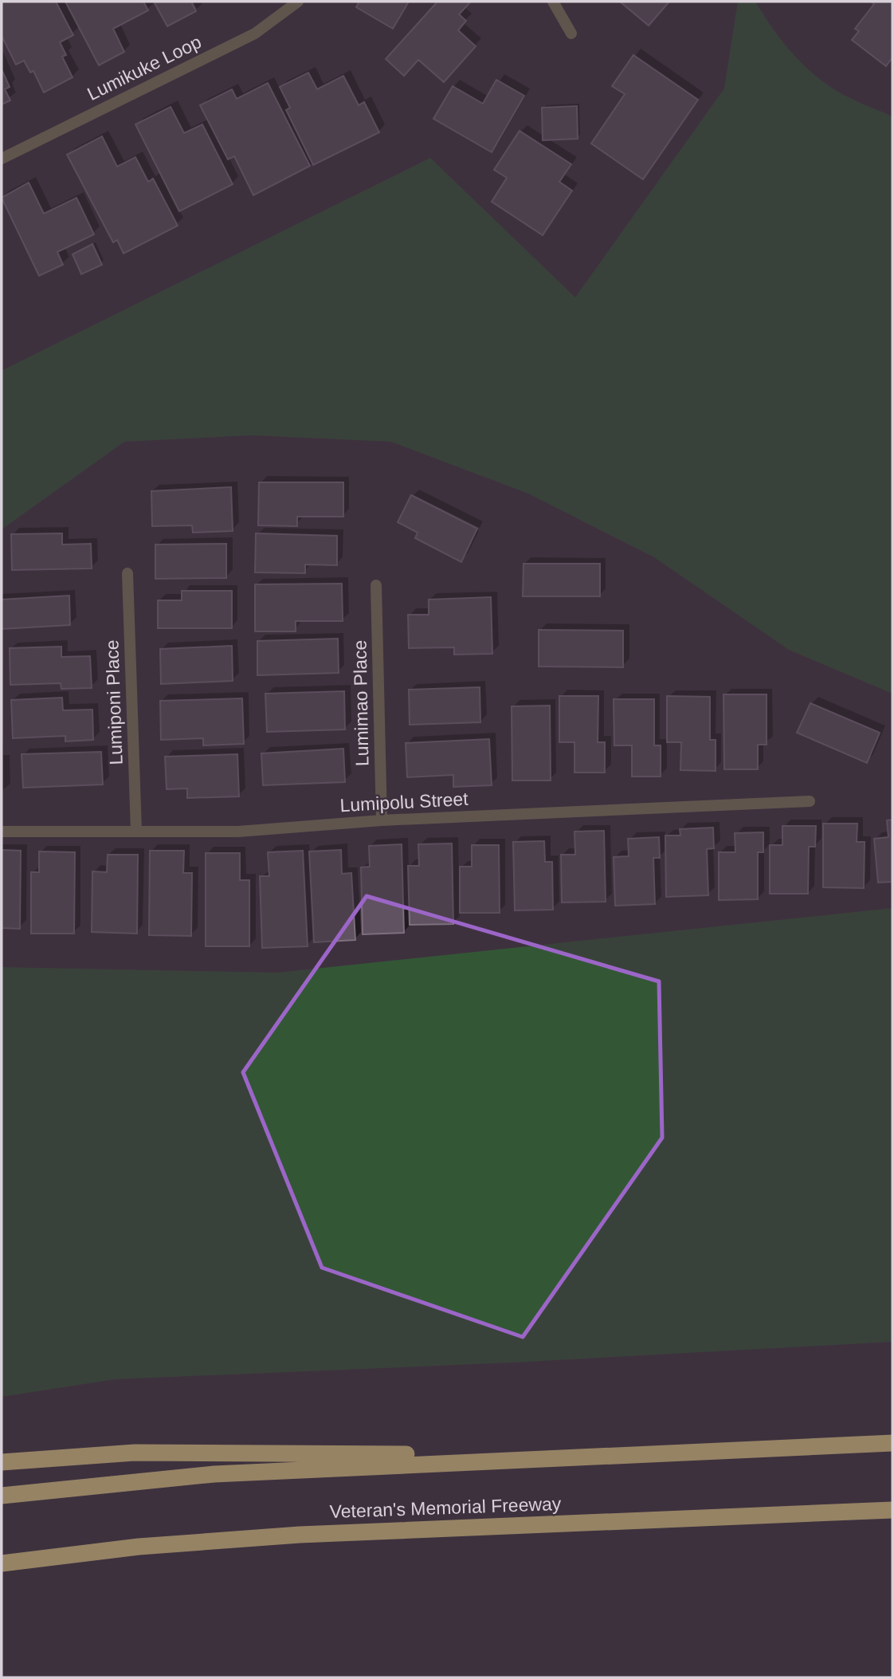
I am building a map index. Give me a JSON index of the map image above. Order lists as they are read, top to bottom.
{
  "streets": {
    "highway": ["Veteran's Memorial Freeway"],
    "street": [
      "Lumikuke Loop",
      "Lumiponi Place",
      "Lumimao Place",
      "Lumipolu Street"
    ]
  },
  "crossings": [
    ["Lumiponi Place", "Lumipolu Street"],
    ["Lumimao Place", "Lumipolu Street"]
  ]
}
